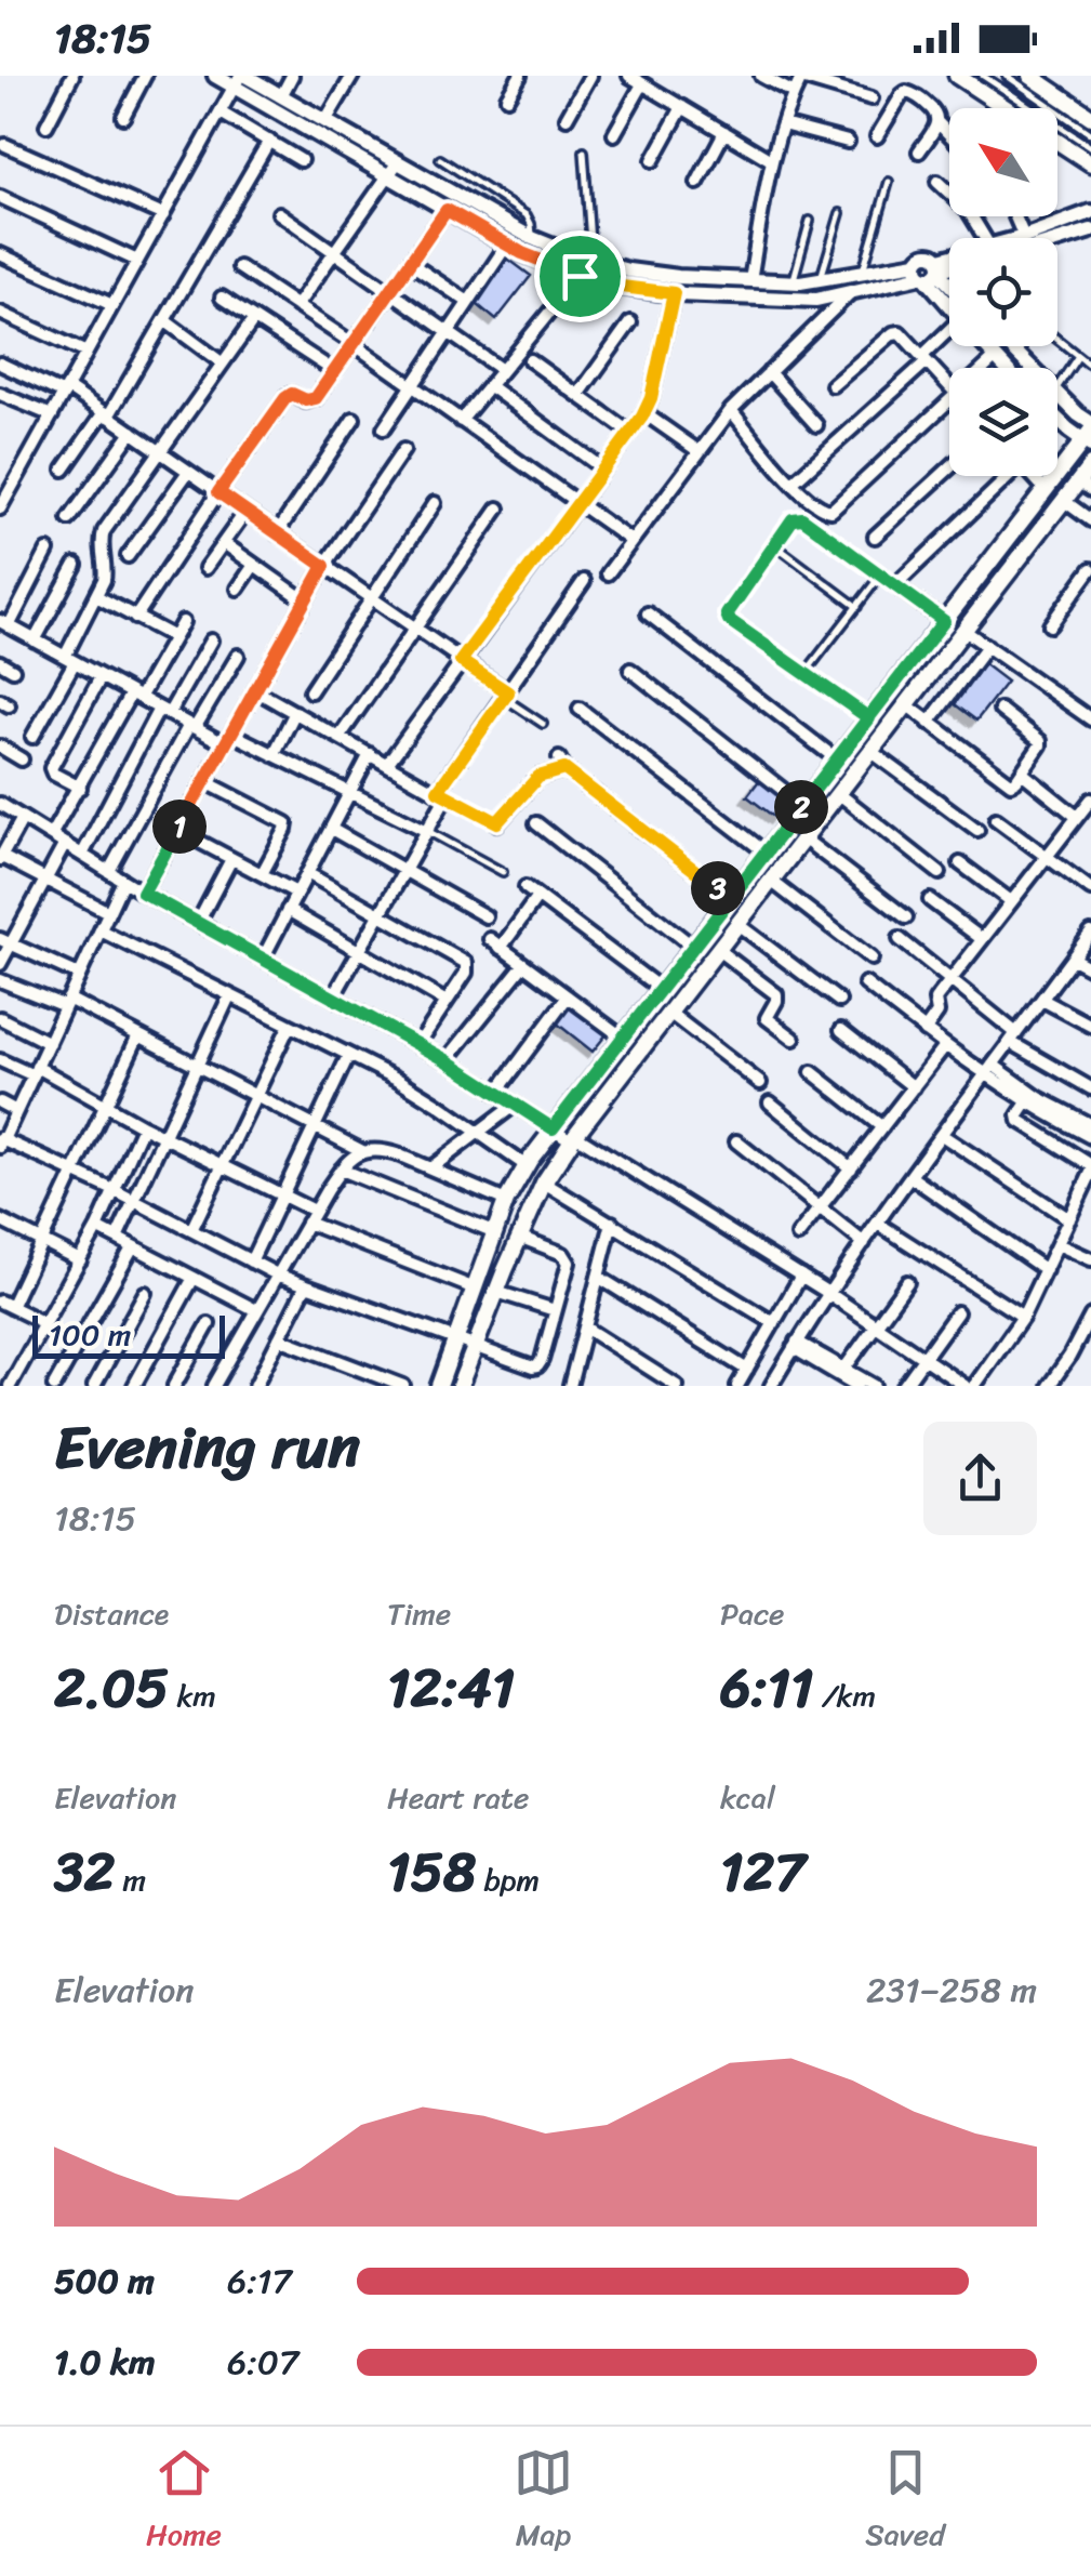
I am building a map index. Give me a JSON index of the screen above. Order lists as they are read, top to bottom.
{
  "scale_bar": "100 m",
  "north": "top left",
  "page": {
    "status": "18:15",
    "pins": ["2", "1", "3"],
    "scale": "100 m",
    "heading": ["Evening run", "18:15"],
    "stats": [
      ["Distance", "2.05 km"],
      ["Time", "12:41"],
      ["Pace", "6:11 /km"],
      ["Elevation", "32 m"],
      ["Heart rate", "158 bpm"],
      ["kcal", "127"]
    ],
    "chart": ["Elevation", "231–258 m"],
    "list": [
      {
        "name": "500 m",
        "note": "6:17"
      },
      {
        "name": "1.0 km",
        "note": "6:07"
      }
    ],
    "tabs": ["Home", "Map", "Saved"]
  }
}
